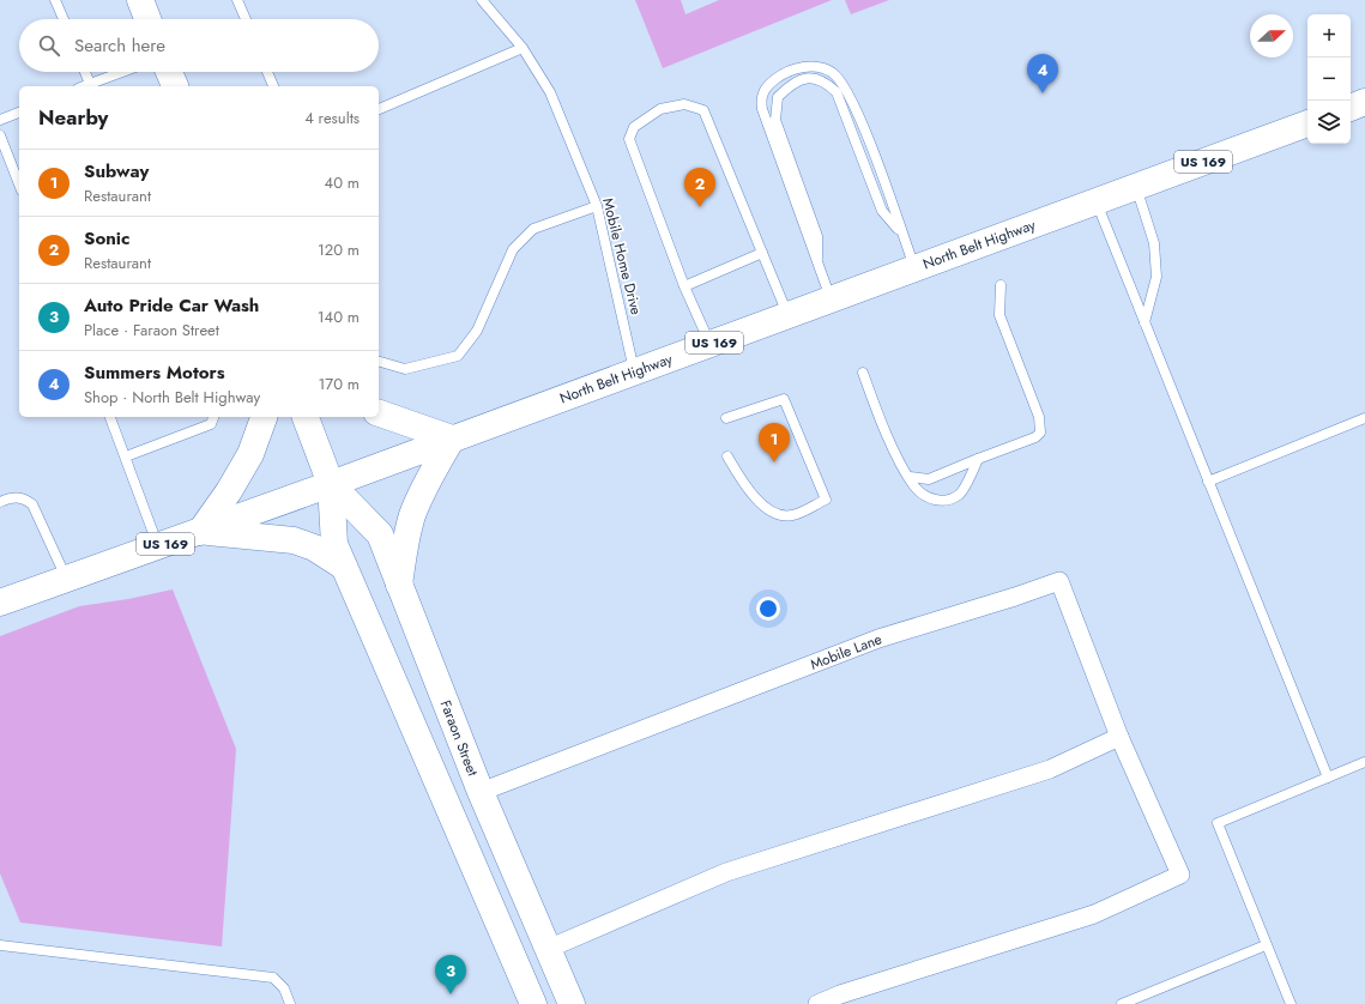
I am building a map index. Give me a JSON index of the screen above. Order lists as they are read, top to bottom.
{
  "streets": {
    "main road": ["US 169", "North Belt Highway", "Faraon Street"],
    "street": ["Mobile Lane"],
    "lane": ["Mobile Home Drive"]
  },
  "crossings": [
    ["North Belt Highway", "Mobile Home Drive"],
    ["North Belt Highway", "Faraon Street"],
    ["Mobile Lane", "Faraon Street"]
  ],
  "north": "right",
  "page": {
    "map_buttons": ["+", "−"],
    "search": "Search here",
    "pins": [
      "4",
      "2",
      "1",
      "3"
    ],
    "heading": ["Nearby", "4 results"],
    "list": [
      {
        "mark": "1",
        "name": "Subway",
        "note": "Restaurant",
        "value": "40 m"
      },
      {
        "mark": "2",
        "name": "Sonic",
        "note": "Restaurant",
        "value": "120 m"
      },
      {
        "mark": "3",
        "name": "Auto Pride Car Wash",
        "note": "Place · Faraon Street",
        "value": "140 m"
      },
      {
        "mark": "4",
        "name": "Summers Motors",
        "note": "Shop · North Belt Highway",
        "value": "170 m"
      }
    ]
  }
}
